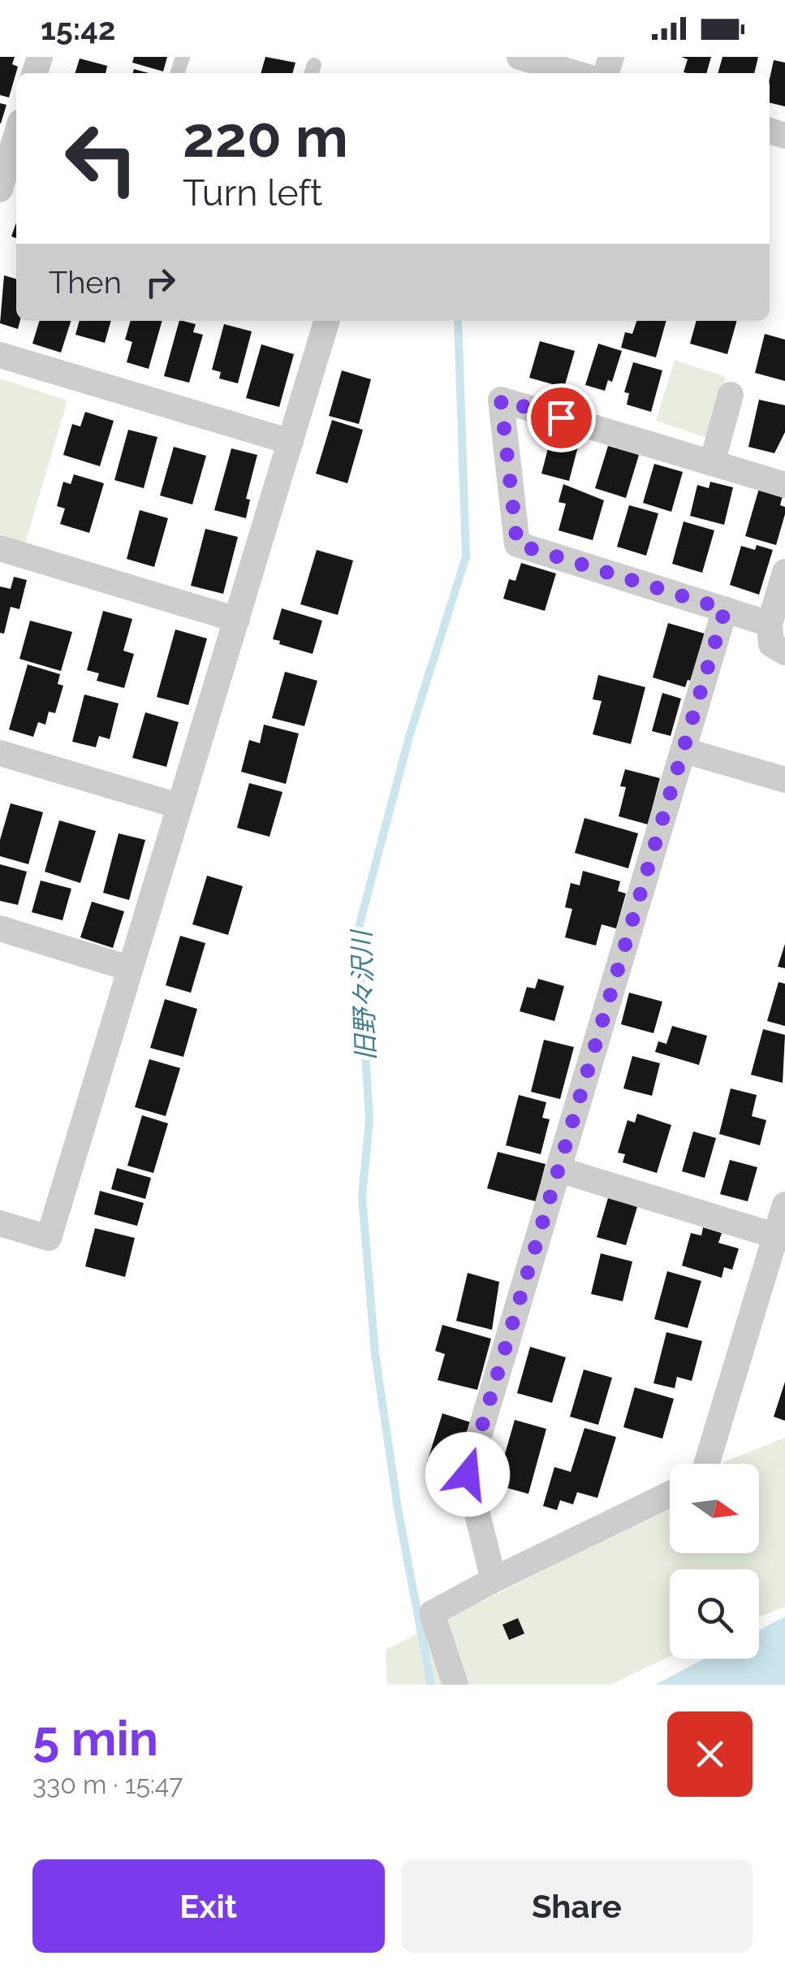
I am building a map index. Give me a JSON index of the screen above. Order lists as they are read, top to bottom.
{
  "water": ["旧野々沢川"],
  "north": "right",
  "page": {
    "status": "15:42",
    "turn": ["220 m", "Turn left"],
    "then": "Then",
    "heading": ["5 min", "330 m · 15:47"],
    "buttons": ["Exit", "Share"]
  }
}
